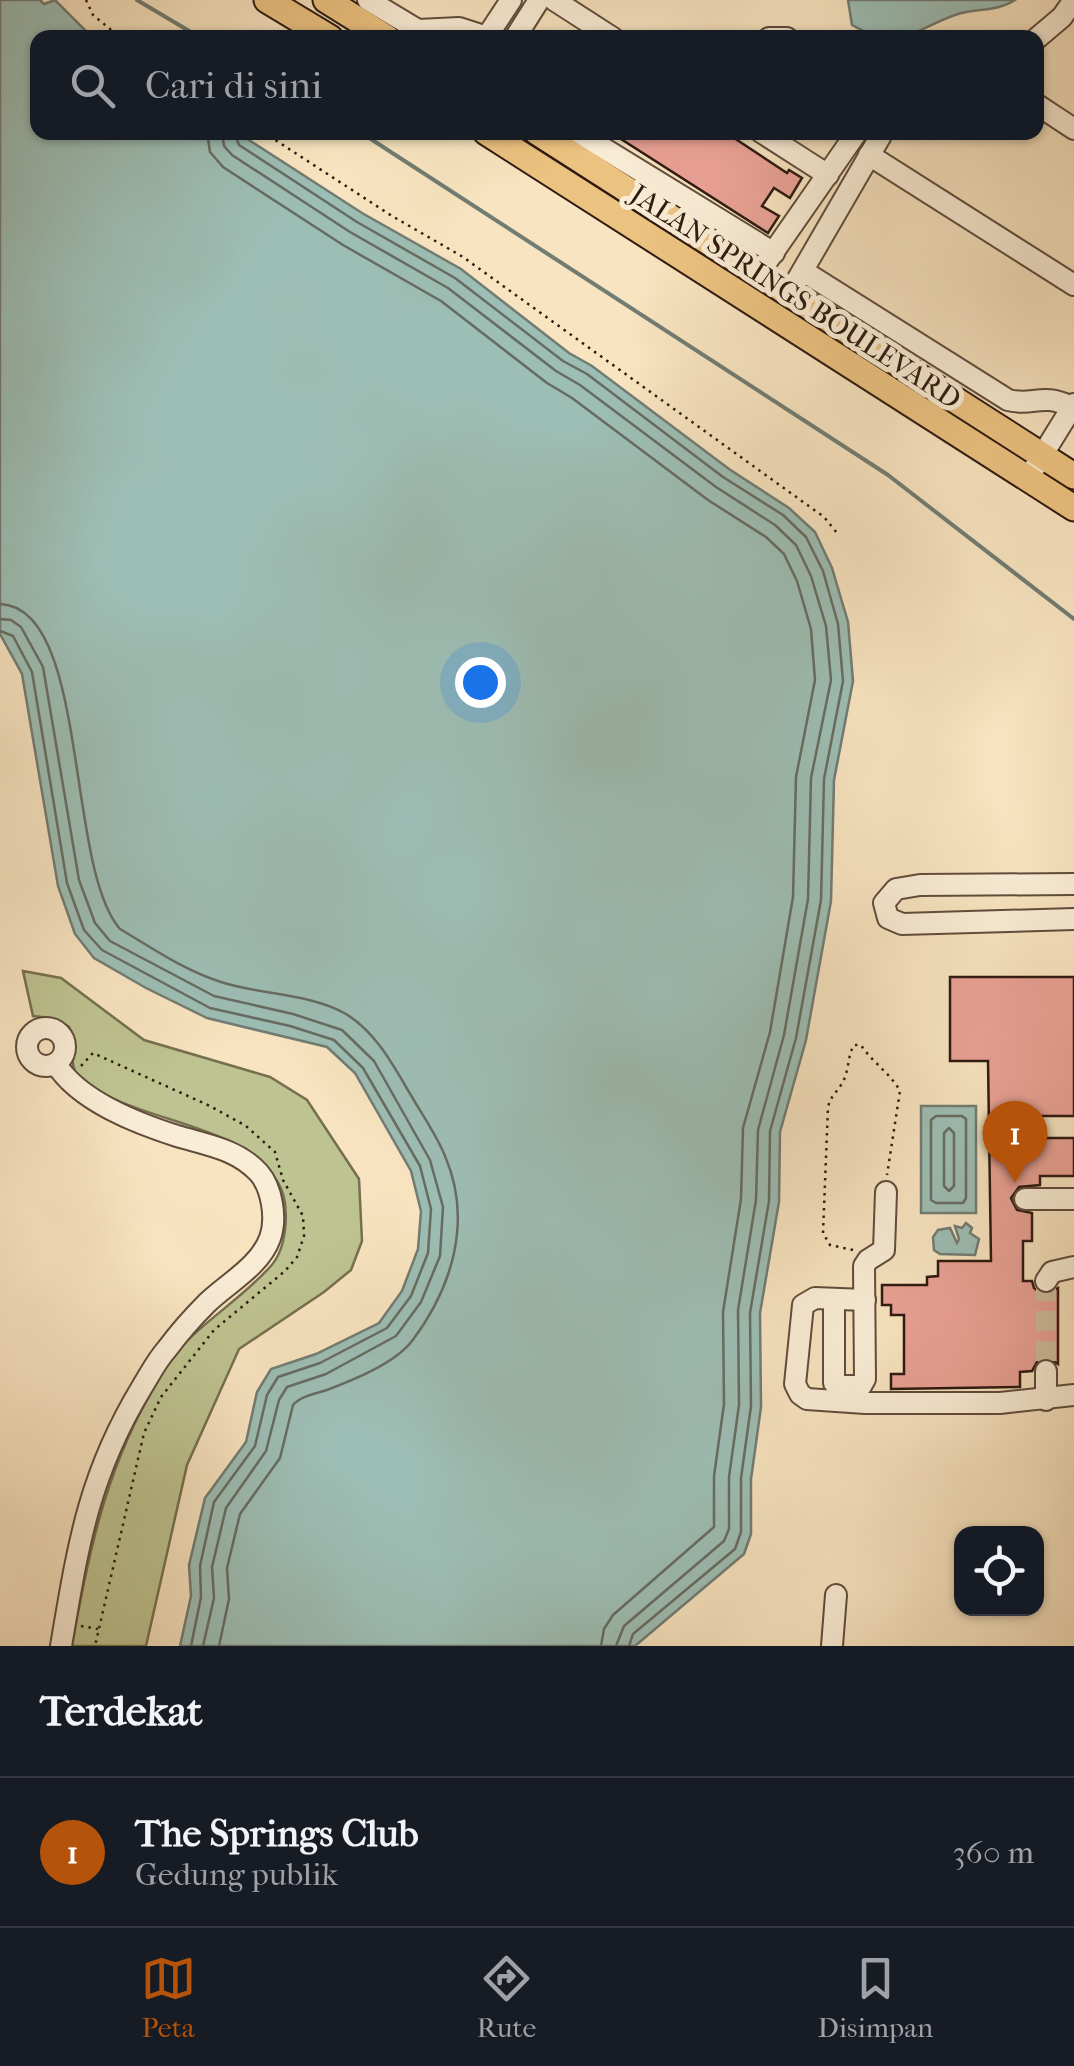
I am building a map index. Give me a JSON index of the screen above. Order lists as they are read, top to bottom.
{
  "streets": {
    "main road": ["JALAN SPRINGS BOULEVARD"]
  },
  "page": {
    "search": "Cari di sini",
    "pins": "1",
    "heading": "Terdekat",
    "list": [
      {
        "mark": "1",
        "name": "The Springs Club",
        "note": "Gedung publik",
        "value": "360 m"
      }
    ],
    "nav": ["Peta", "Rute", "Disimpan"]
  }
}
